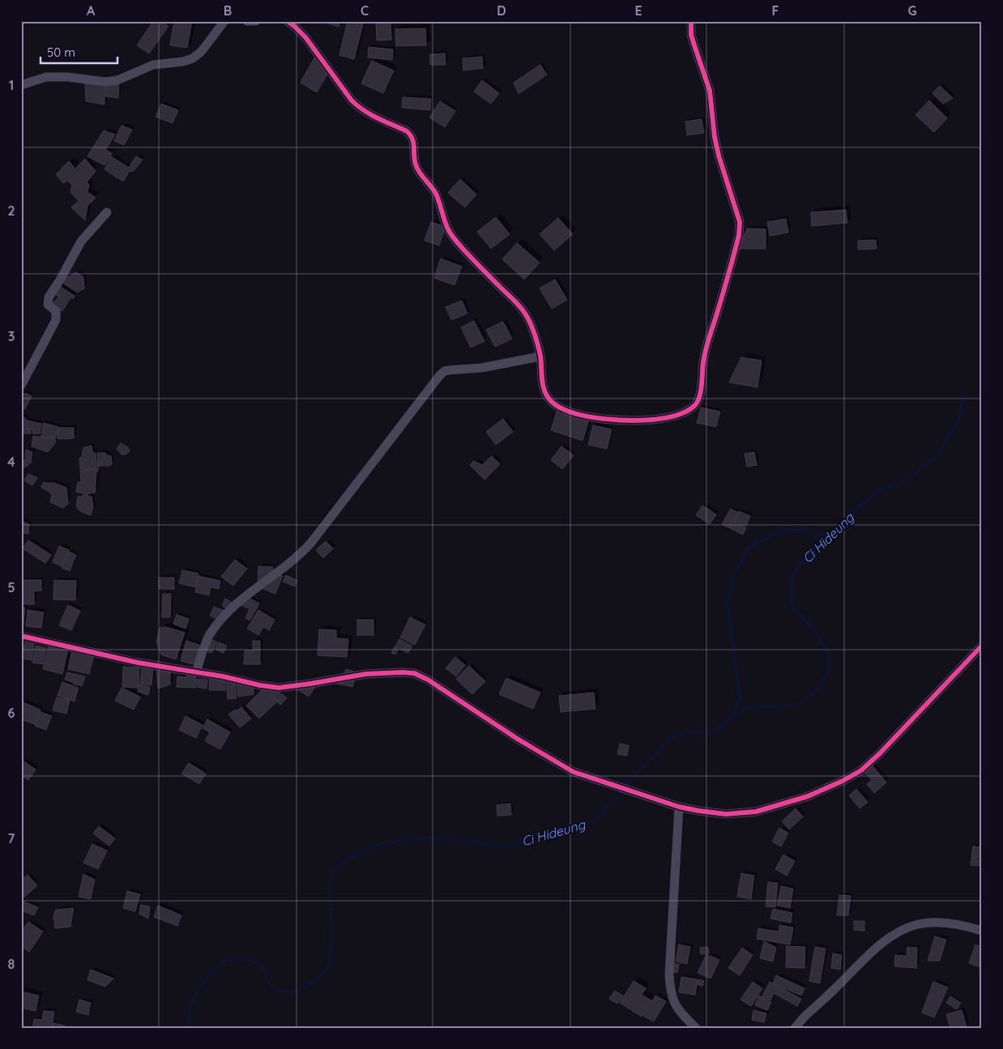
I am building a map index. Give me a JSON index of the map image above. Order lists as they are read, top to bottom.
{
  "water": ["Ci Hideung"],
  "scale_bar": "50 m",
  "grid": {
    "columns": [
      "A",
      "B",
      "C",
      "D",
      "E",
      "F",
      "G"
    ],
    "rows": [
      "1",
      "2",
      "3",
      "4",
      "5",
      "6",
      "7",
      "8"
    ]
  }
}
